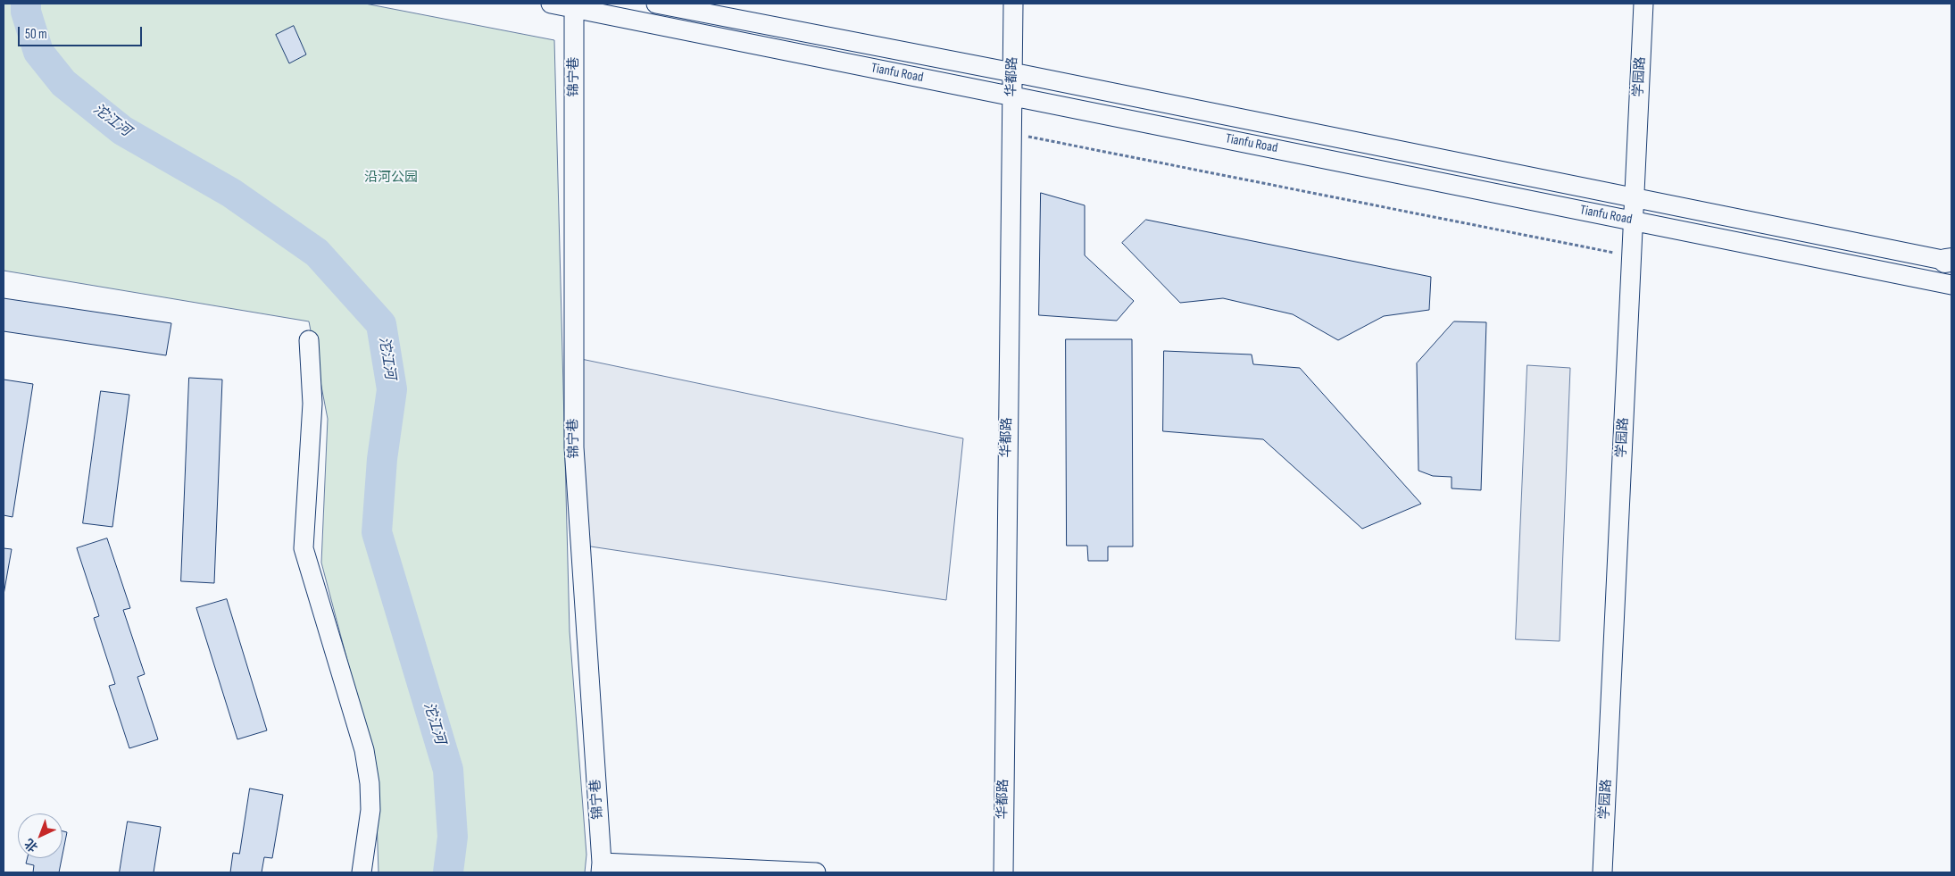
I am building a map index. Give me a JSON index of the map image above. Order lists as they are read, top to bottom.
{
  "streets": {
    "street": [
      "Tianfu Road",
      "锦宁巷",
      "华都路",
      "学园路"
    ]
  },
  "crossings": [
    ["Tianfu Road", "锦宁巷"],
    ["Tianfu Road", "华都路"],
    ["Tianfu Road", "学园路"]
  ],
  "water": ["沱江河"],
  "parks": ["沿河公园"],
  "scale_bar": "50 m",
  "north": "bottom left"
}
